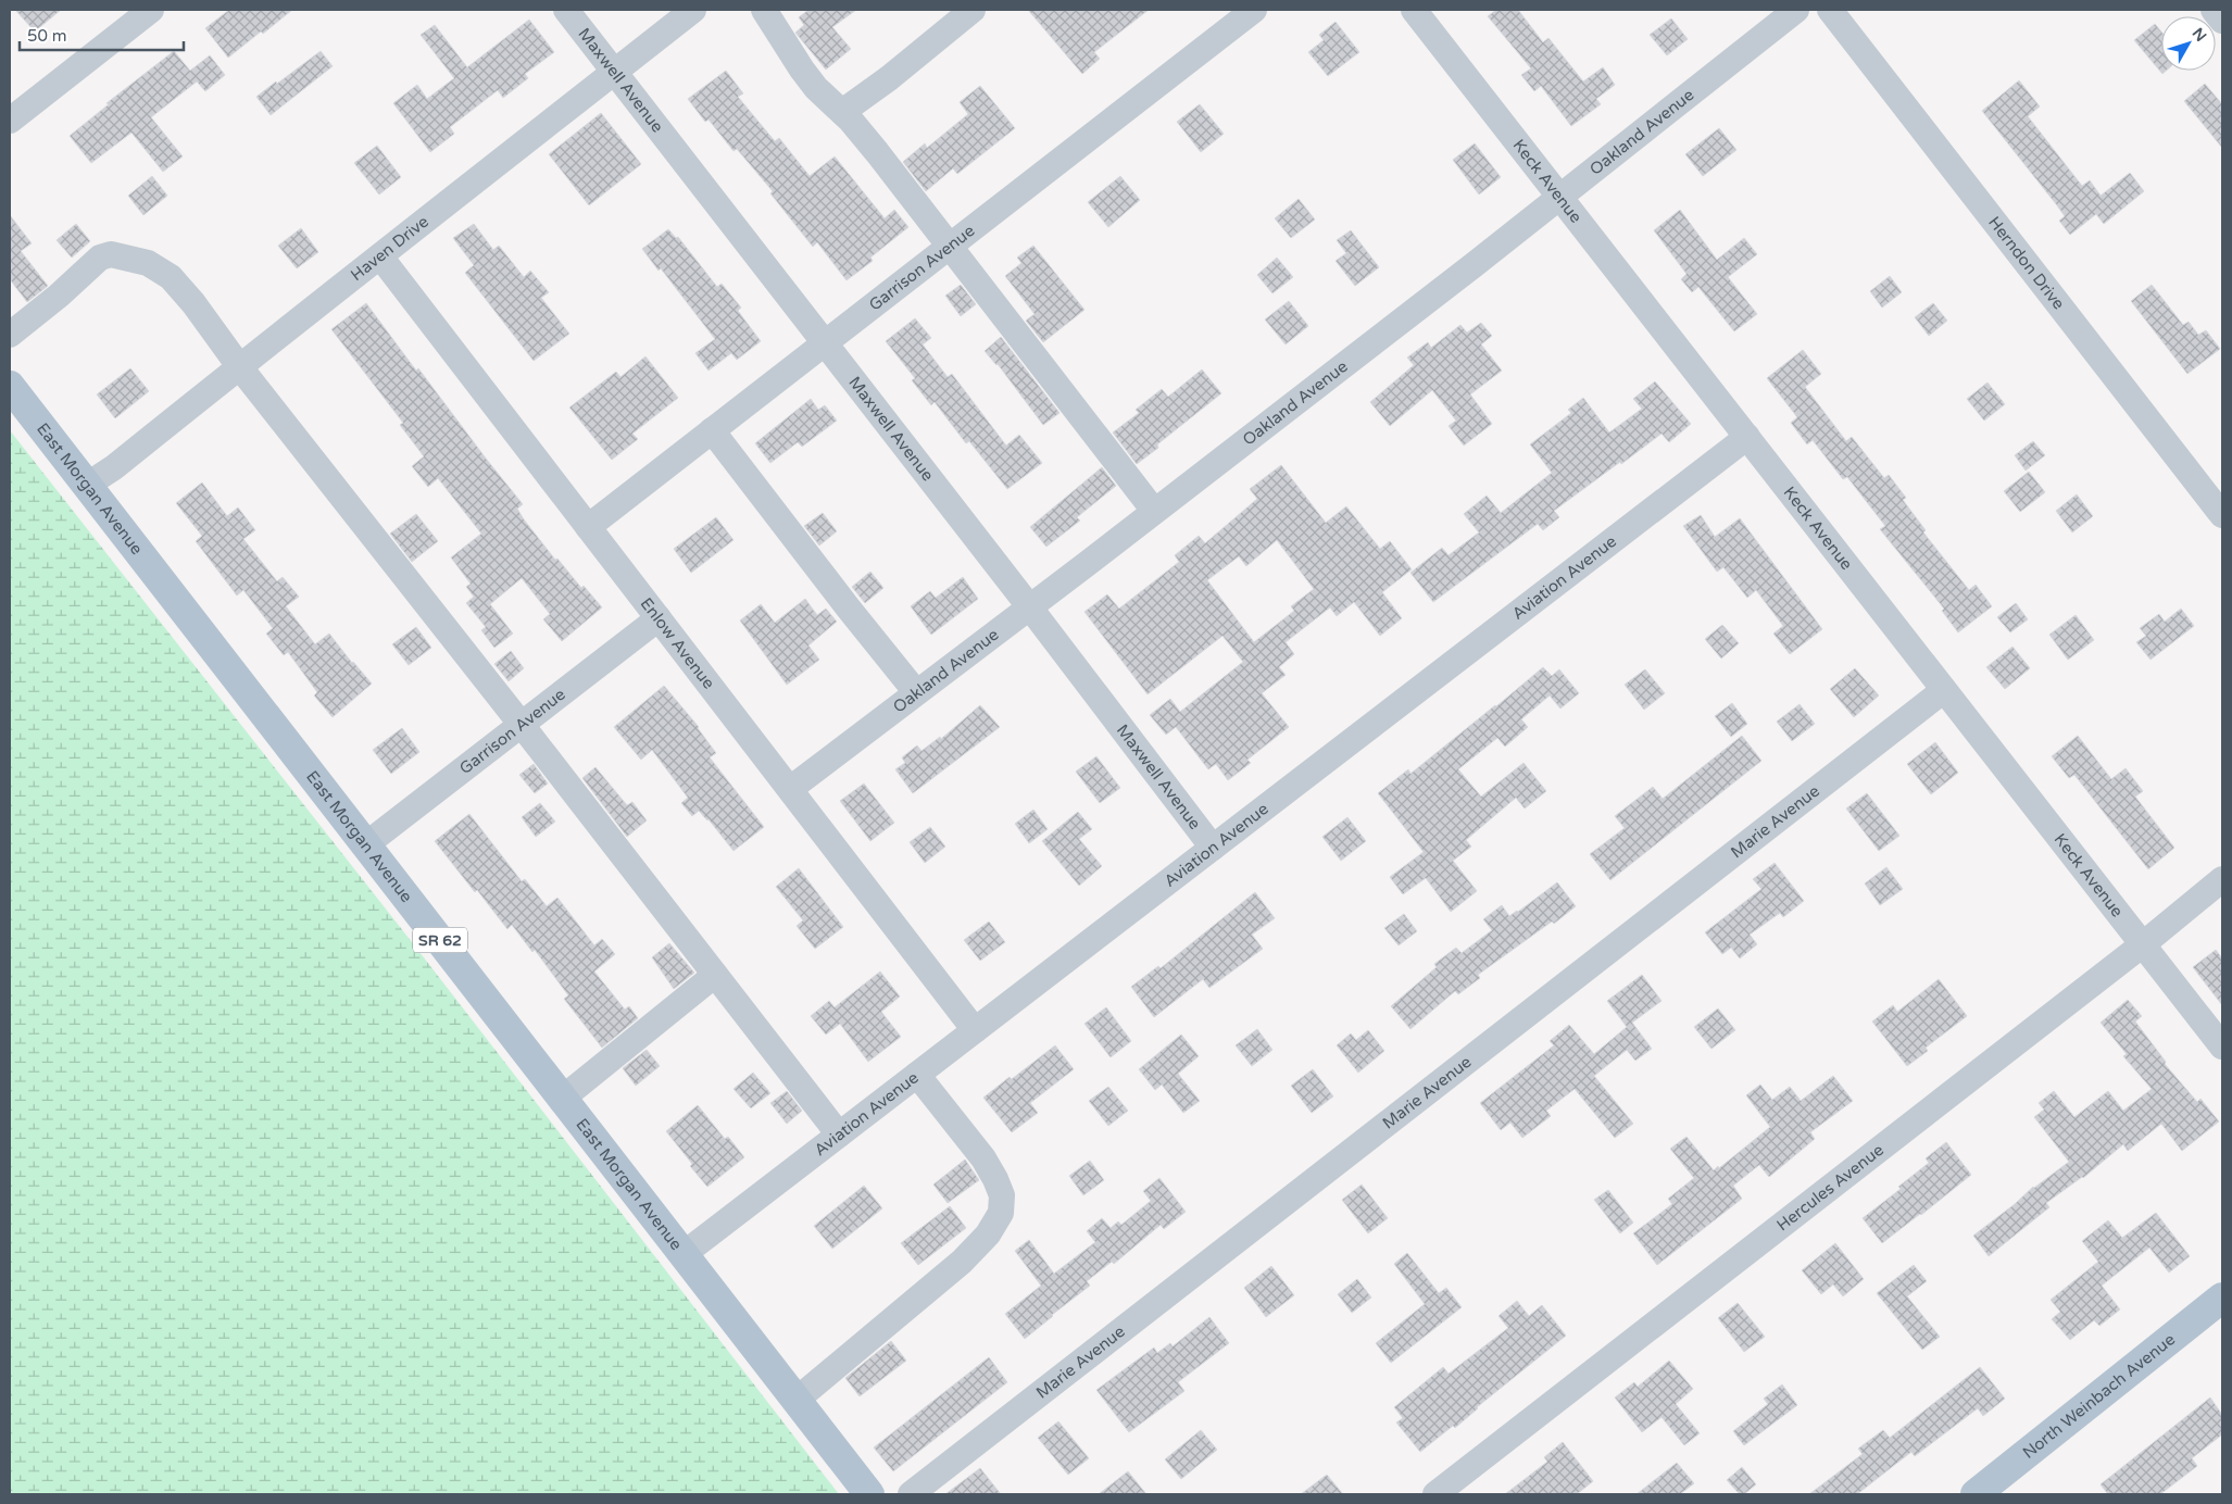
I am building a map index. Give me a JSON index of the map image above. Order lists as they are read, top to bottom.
{
  "streets": {
    "main road": ["East Morgan Avenue", "SR 62", "North Weinbach Avenue"],
    "street": [
      "Maxwell Avenue",
      "Oakland Avenue",
      "Keck Avenue",
      "Haven Drive",
      "Herndon Drive",
      "Garrison Avenue",
      "Aviation Avenue",
      "Enlow Avenue",
      "Marie Avenue",
      "Hercules Avenue"
    ]
  },
  "crossings": [
    ["Maxwell Avenue", "Oakland Avenue"],
    ["Maxwell Avenue", "Haven Drive"],
    ["Maxwell Avenue", "Garrison Avenue"],
    ["Maxwell Avenue", "Aviation Avenue"],
    ["Oakland Avenue", "Keck Avenue"],
    ["Oakland Avenue", "Enlow Avenue"],
    ["Keck Avenue", "Aviation Avenue"],
    ["Keck Avenue", "Marie Avenue"],
    ["Keck Avenue", "Hercules Avenue"],
    ["Haven Drive", "East Morgan Avenue"],
    ["Haven Drive", "Enlow Avenue"],
    ["Garrison Avenue", "East Morgan Avenue"],
    ["Garrison Avenue", "Enlow Avenue"],
    ["East Morgan Avenue", "Aviation Avenue"],
    ["Aviation Avenue", "Enlow Avenue"]
  ],
  "scale_bar": "50 m",
  "north": "top right"
}
